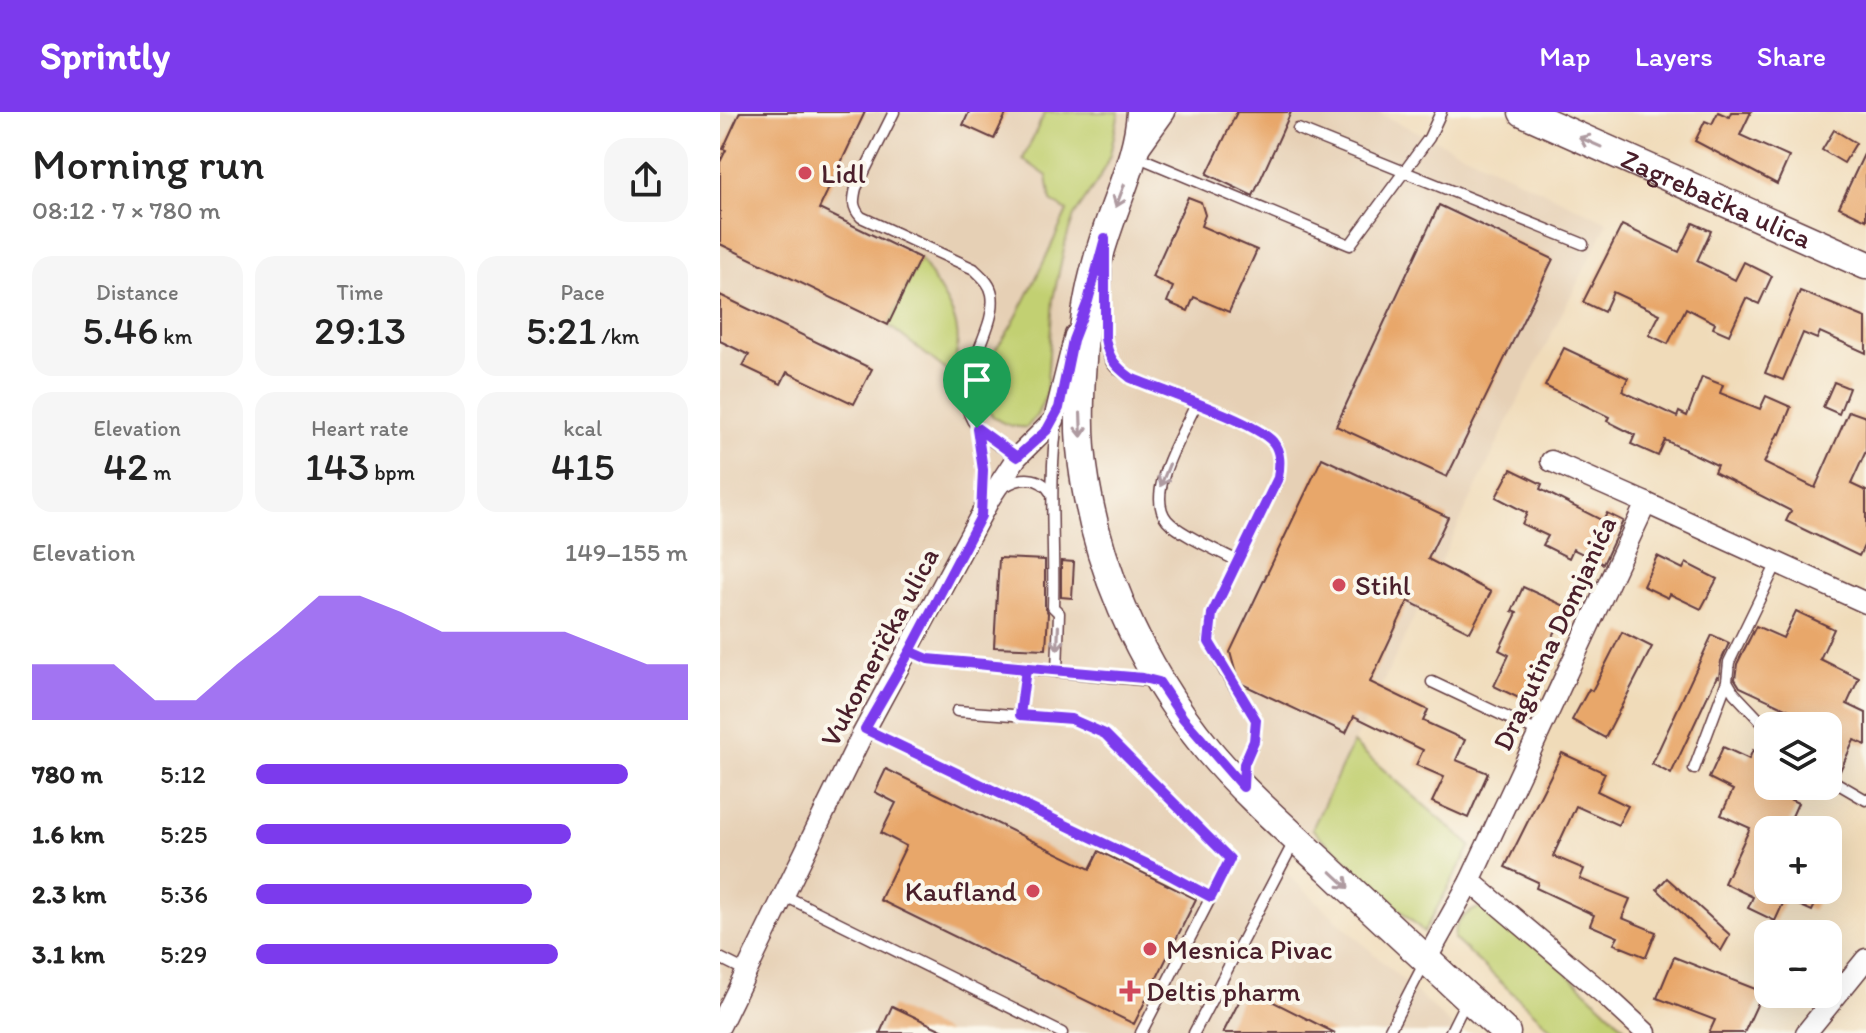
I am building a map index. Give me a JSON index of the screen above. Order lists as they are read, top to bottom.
{
  "streets": {
    "main road": ["Zagrebačka ulica"],
    "street": ["Dragutina Domjanića", "Vukomerička ulica"]
  },
  "one_way": ["Zagrebačka ulica"],
  "places": {
    "other": [
      "Lidl",
      "Stihl",
      "Kaufland",
      "Mesnica Pivac"
    ],
    "health": ["Deltis pharm"]
  },
  "page": {
    "header": "Sprintly",
    "nav": ["Map", "Layers", "Share"],
    "heading": ["Morning run", "08:12 · 7 × 780 m"],
    "stats": [
      ["Distance", "5.46 km"],
      ["Time", "29:13"],
      ["Pace", "5:21 /km"],
      ["Elevation", "42 m"],
      ["Heart rate", "143 bpm"],
      ["kcal", "415"]
    ],
    "chart": ["Elevation", "149–155 m"],
    "map_buttons": ["+", "−"],
    "list": [
      {
        "name": "780 m",
        "note": "5:12"
      },
      {
        "name": "1.6 km",
        "note": "5:25"
      },
      {
        "name": "2.3 km",
        "note": "5:36"
      },
      {
        "name": "3.1 km",
        "note": "5:29"
      }
    ]
  }
}
